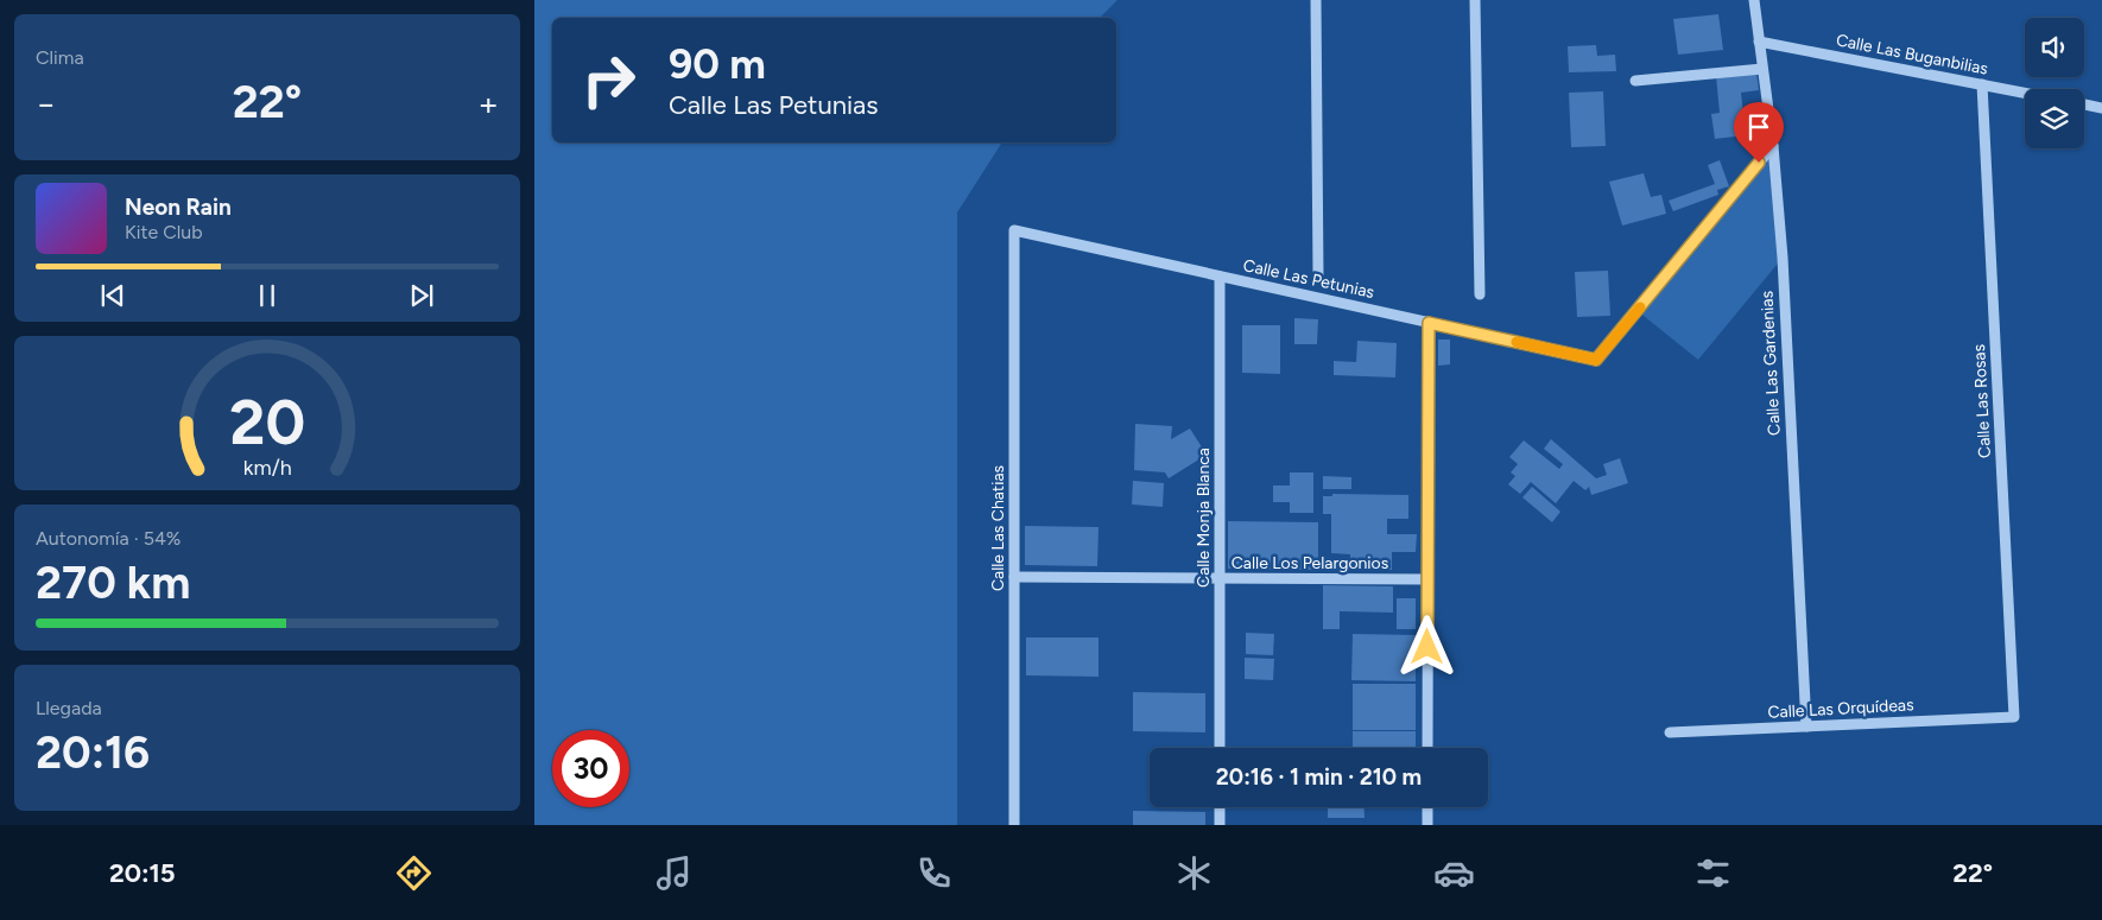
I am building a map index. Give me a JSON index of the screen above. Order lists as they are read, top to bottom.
{
  "streets": {
    "street": [
      "Calle Las Buganbilias",
      "Calle Las Petunias",
      "Calle Las Gardenias",
      "Calle Las Rosas",
      "Calle Monja Blanca",
      "Calle Las Chatias",
      "Calle Los Pelargonios",
      "Calle Las Orquídeas"
    ]
  },
  "crossings": [
    ["Calle Las Buganbilias", "Calle Las Gardenias"],
    ["Calle Las Buganbilias", "Calle Las Rosas"],
    ["Calle Las Petunias", "Calle Las Gardenias"],
    ["Calle Las Petunias", "Calle Monja Blanca"],
    ["Calle Las Petunias", "Calle Las Chatias"],
    ["Calle Las Gardenias", "Calle Las Orquídeas"],
    ["Calle Las Rosas", "Calle Las Orquídeas"],
    ["Calle Monja Blanca", "Calle Los Pelargonios"],
    ["Calle Las Chatias", "Calle Los Pelargonios"]
  ],
  "page": {
    "tile": [
      "Clima",
      ["Autonomía · 54%", "270 km"],
      ["Llegada", "20:16"]
    ],
    "turn": ["90 m", "Calle Las Petunias"],
    "heat": ["−", "22°", "+"],
    "song": ["Neon Rain", "Kite Club"],
    "limit": "30",
    "trip": "20:16 · 1 min · 210 m",
    "tabs": ["20:15", "22°"],
    "gauge": ["20", "km/h"]
  }
}
